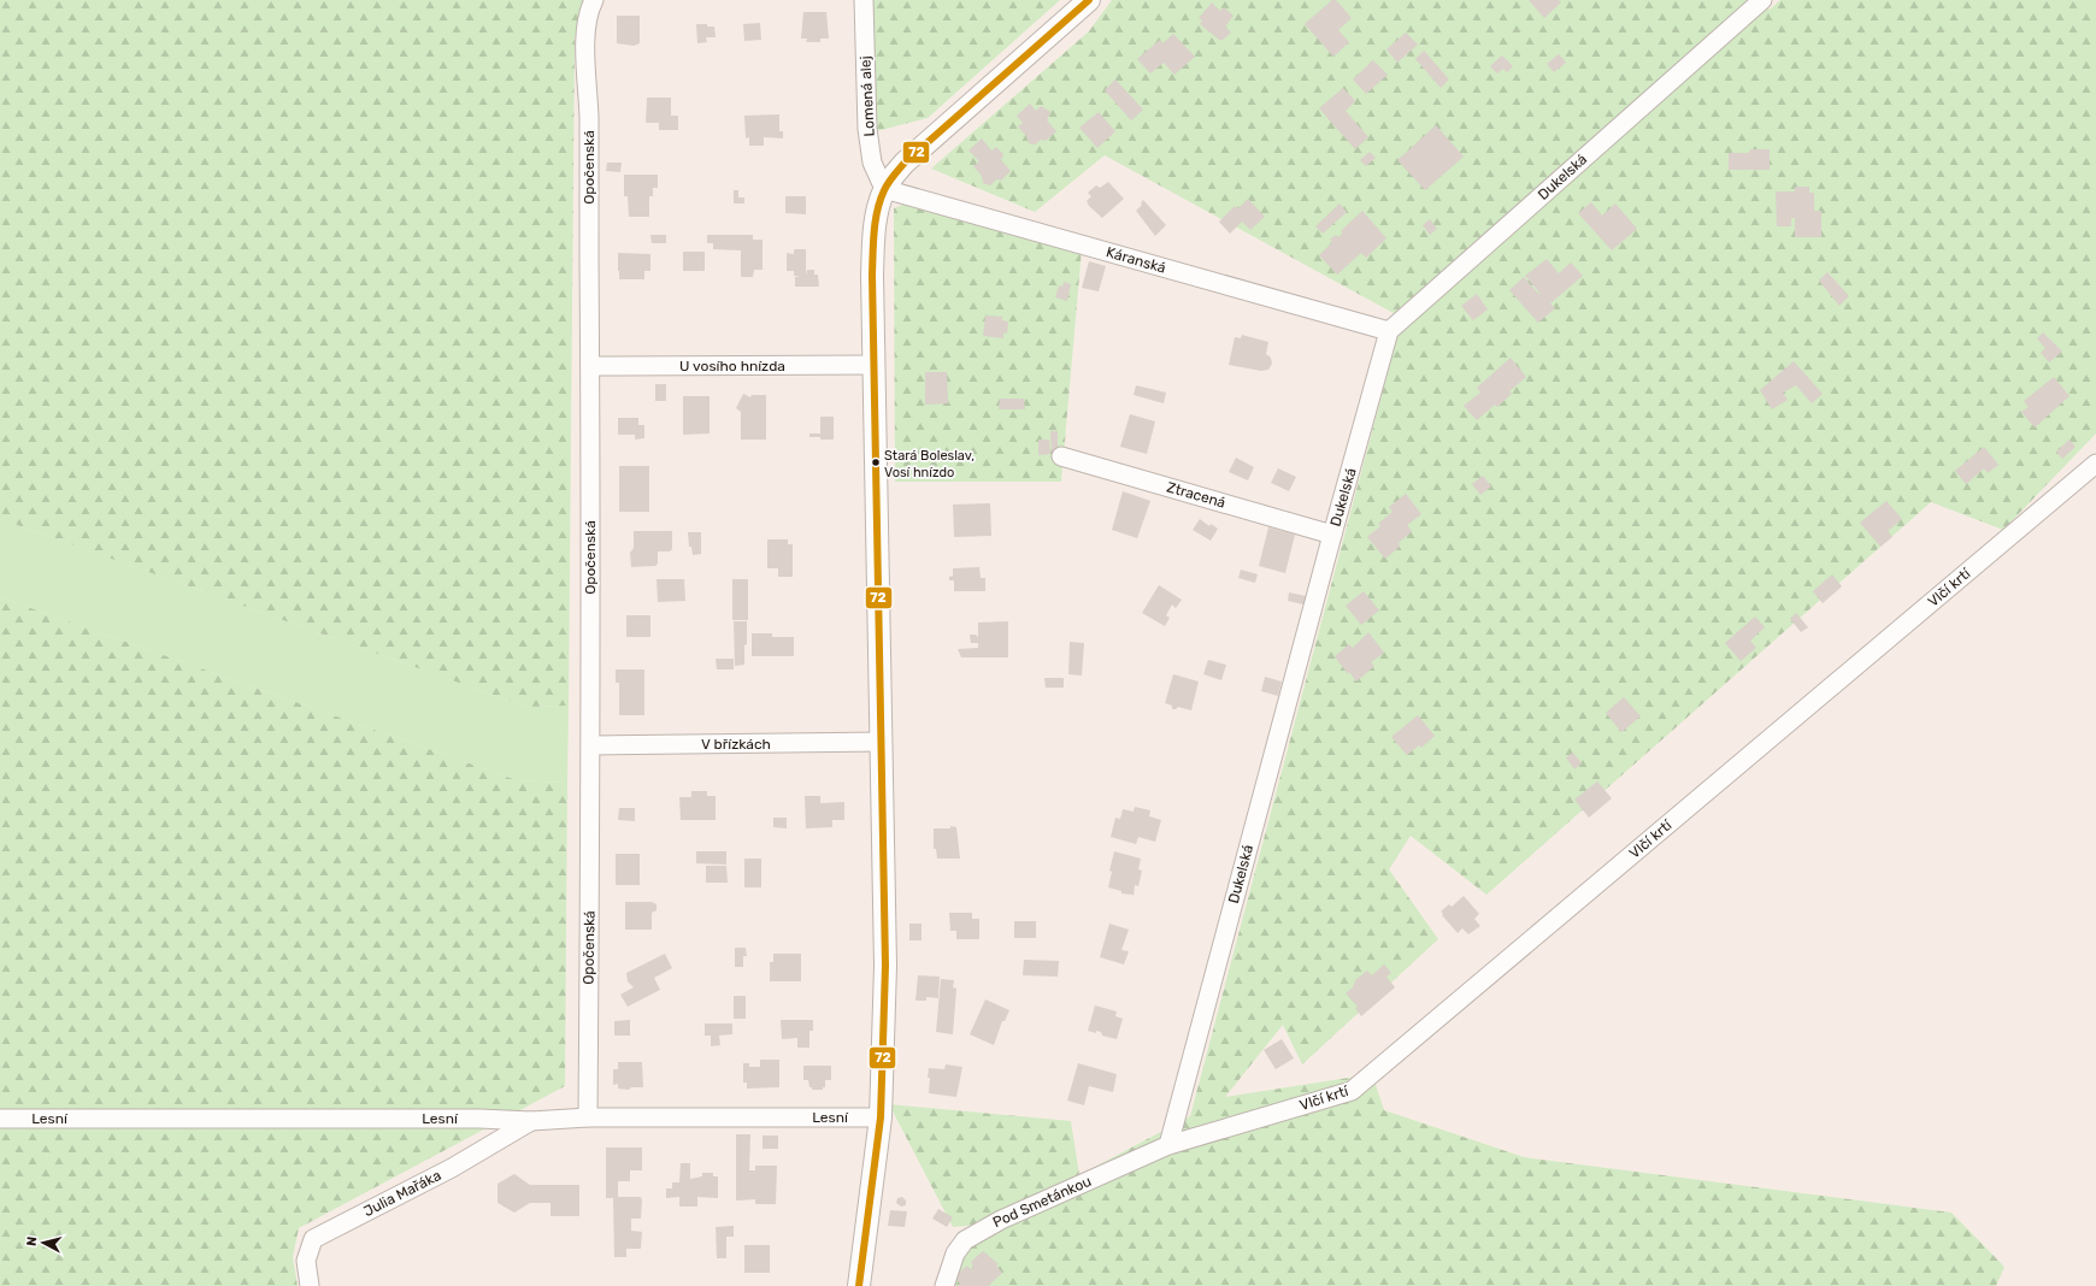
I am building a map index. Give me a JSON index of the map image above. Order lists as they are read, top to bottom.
{
  "streets": {
    "street": [
      "Lomená alej",
      "Opočenská",
      "Dukelská",
      "Káranská",
      "U vosího hnízda",
      "Ztracená",
      "Vlčí krtí",
      "V břízkách",
      "Lesní",
      "Julia Mařáka",
      "Pod Smetánkou"
    ]
  },
  "crossings": [
    ["Lomená alej", "Káranská"],
    ["Opočenská", "U vosího hnízda"],
    ["Opočenská", "V břízkách"],
    ["Opočenská", "Lesní"],
    ["Dukelská", "Káranská"],
    ["Dukelská", "Ztracená"],
    ["Dukelská", "Vlčí krtí"],
    ["Dukelská", "Pod Smetánkou"],
    ["Vlčí krtí", "Pod Smetánkou"],
    ["Lesní", "Julia Mařáka"]
  ],
  "places": ["Stará Boleslav, Vosí hnízdo"],
  "lines": ["transit line 72"],
  "north": "left"
}
